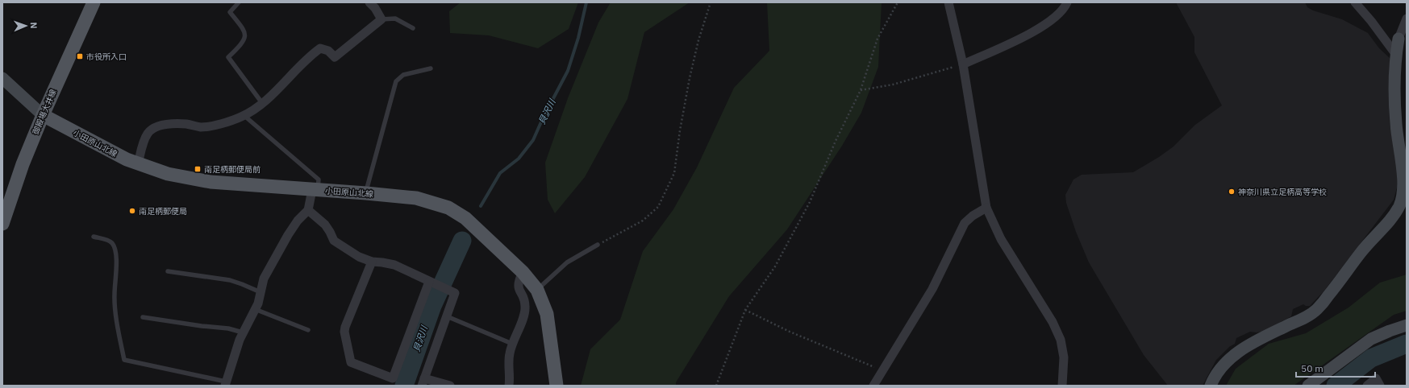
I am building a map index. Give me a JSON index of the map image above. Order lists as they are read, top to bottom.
{
  "streets": {
    "main road": ["御殿場大井線", "小田原山北線"]
  },
  "crossings": [
    ["御殿場大井線", "小田原山北線"]
  ],
  "water": ["貝沢川"],
  "places": {
    "transit": ["市役所入口", "南足柄郵便局前"],
    "other": ["神奈川県立足柄高等学校", "南足柄郵便局"]
  },
  "scale_bar": "50 m",
  "north": "right"
}
